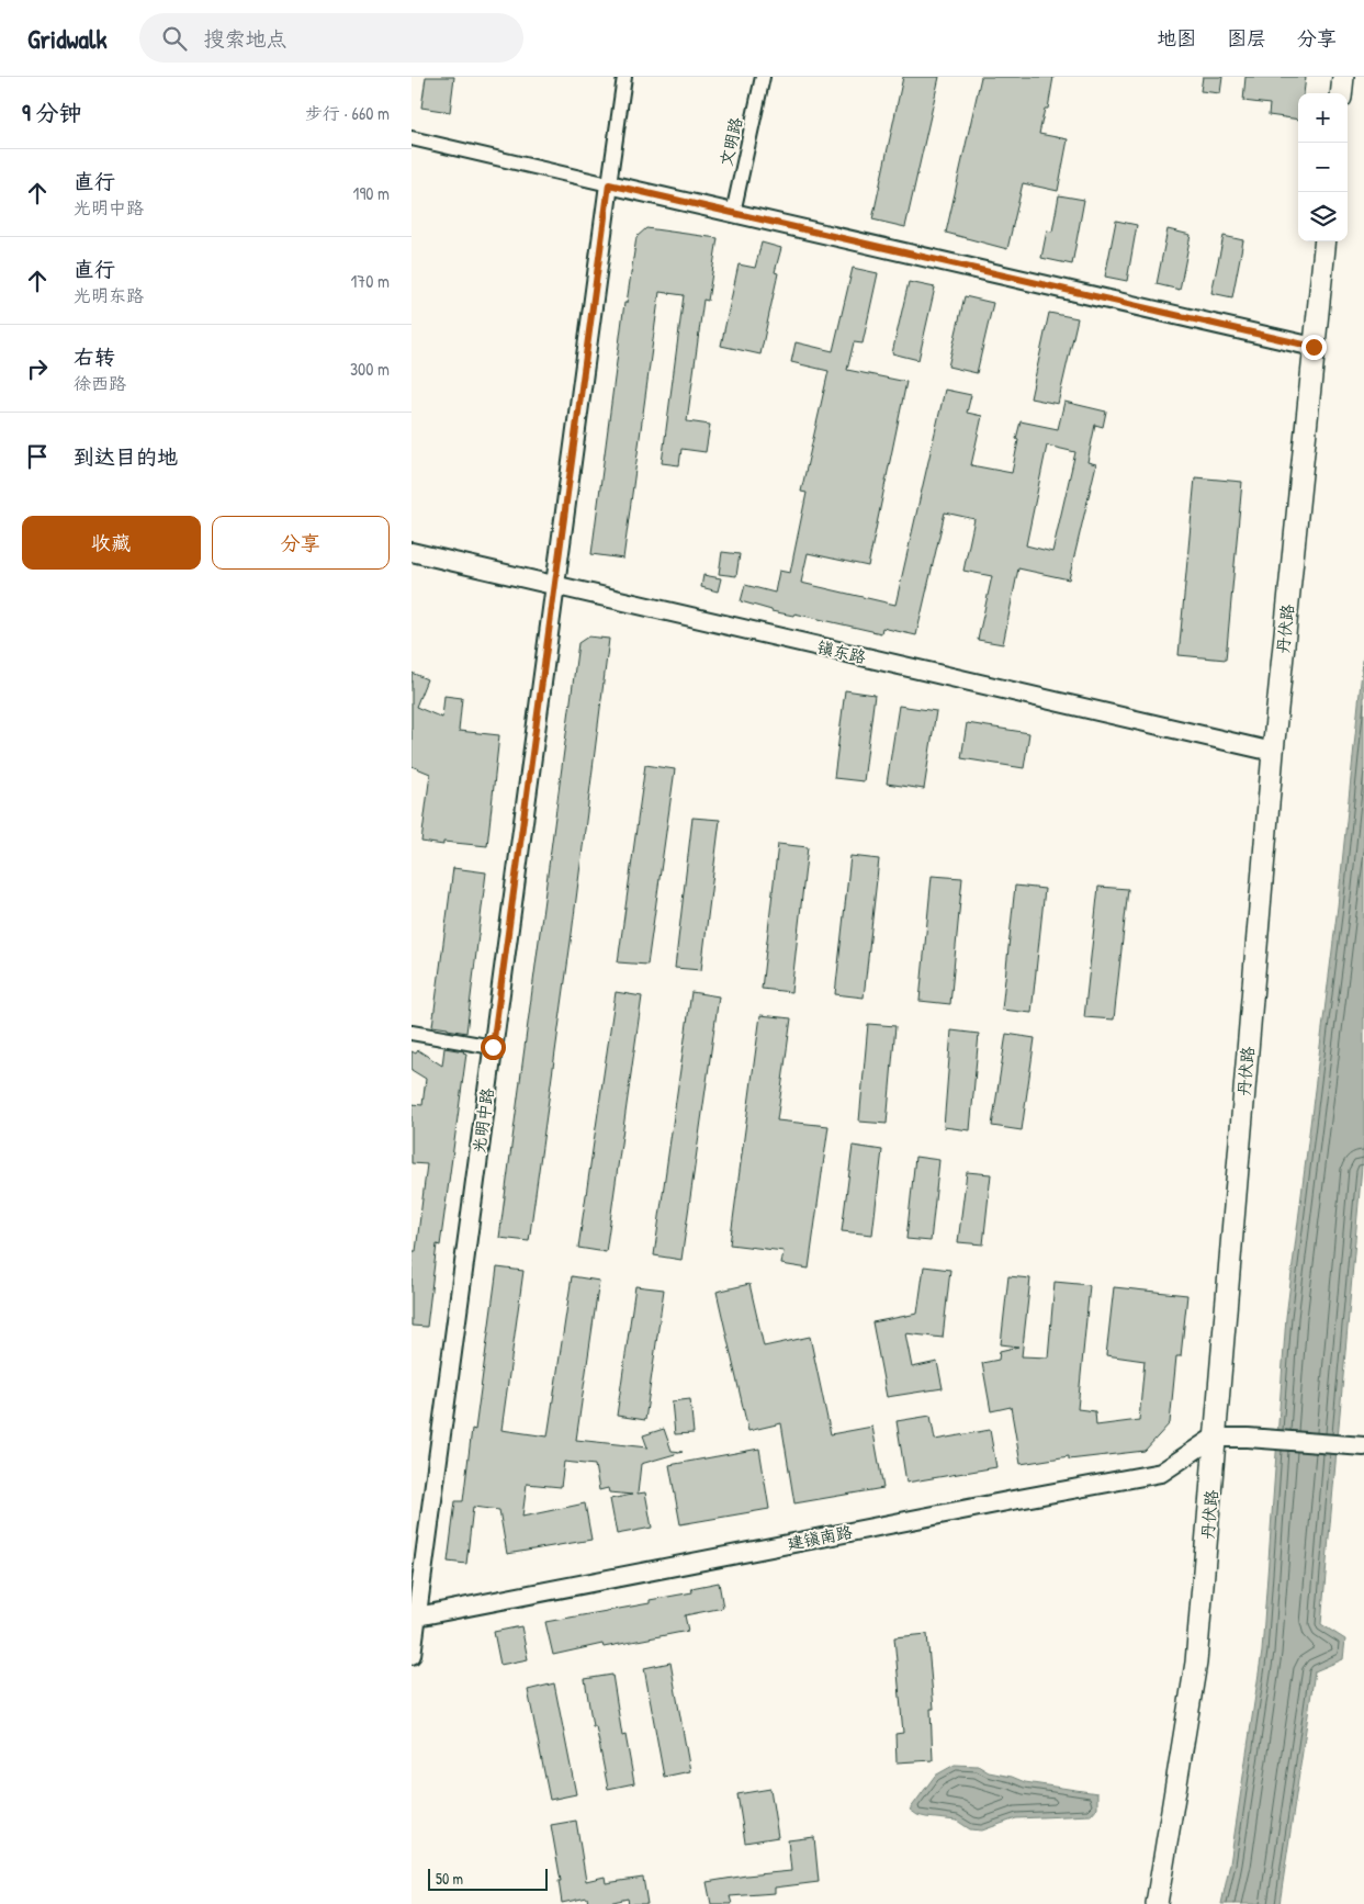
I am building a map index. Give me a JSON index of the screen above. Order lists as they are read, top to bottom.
{
  "streets": {
    "main road": ["丹伏路"],
    "street": [
      "文明路",
      "镇东路",
      "光明中路",
      "建镇南路"
    ]
  },
  "crossings": [
    ["丹伏路", "镇东路"],
    ["丹伏路", "建镇南路"],
    ["镇东路", "光明中路"],
    ["光明中路", "建镇南路"]
  ],
  "scale_bar": "50 m",
  "page": {
    "header": "Gridwalk",
    "search": "搜索地点",
    "nav": ["地图", "图层", "分享"],
    "heading": ["9 分钟", "步行 · 660 m"],
    "map_buttons": ["+", "−"],
    "list": [
      ["直行", "光明中路", "190 m"],
      ["直行", "光明东路", "170 m"],
      ["右转", "徐西路", "300 m"],
      "到达目的地"
    ],
    "buttons": ["收藏", "分享"],
    "scale": "50 m"
  }
}
